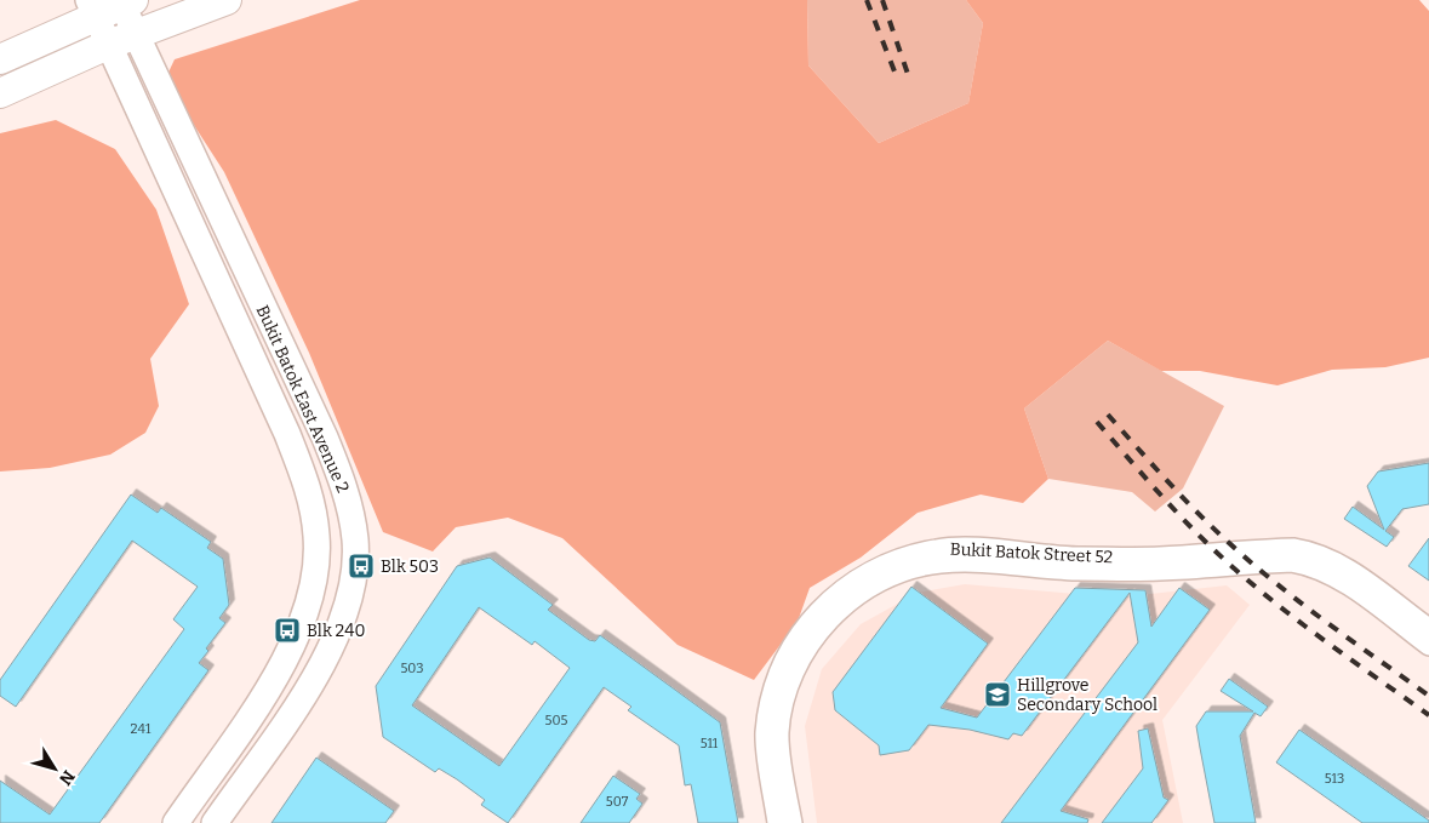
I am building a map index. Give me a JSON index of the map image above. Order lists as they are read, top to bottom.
{
  "streets": {
    "street": ["Bukit Batok East Avenue 2", "Bukit Batok Street 52"]
  },
  "places": {
    "bus stop": ["Blk 503", "Blk 240"],
    "school or university": ["Hillgrove Secondary School"]
  },
  "house_numbers": [
    "503",
    "505",
    "241",
    "511",
    "513",
    "507"
  ],
  "north": "bottom right"
}
